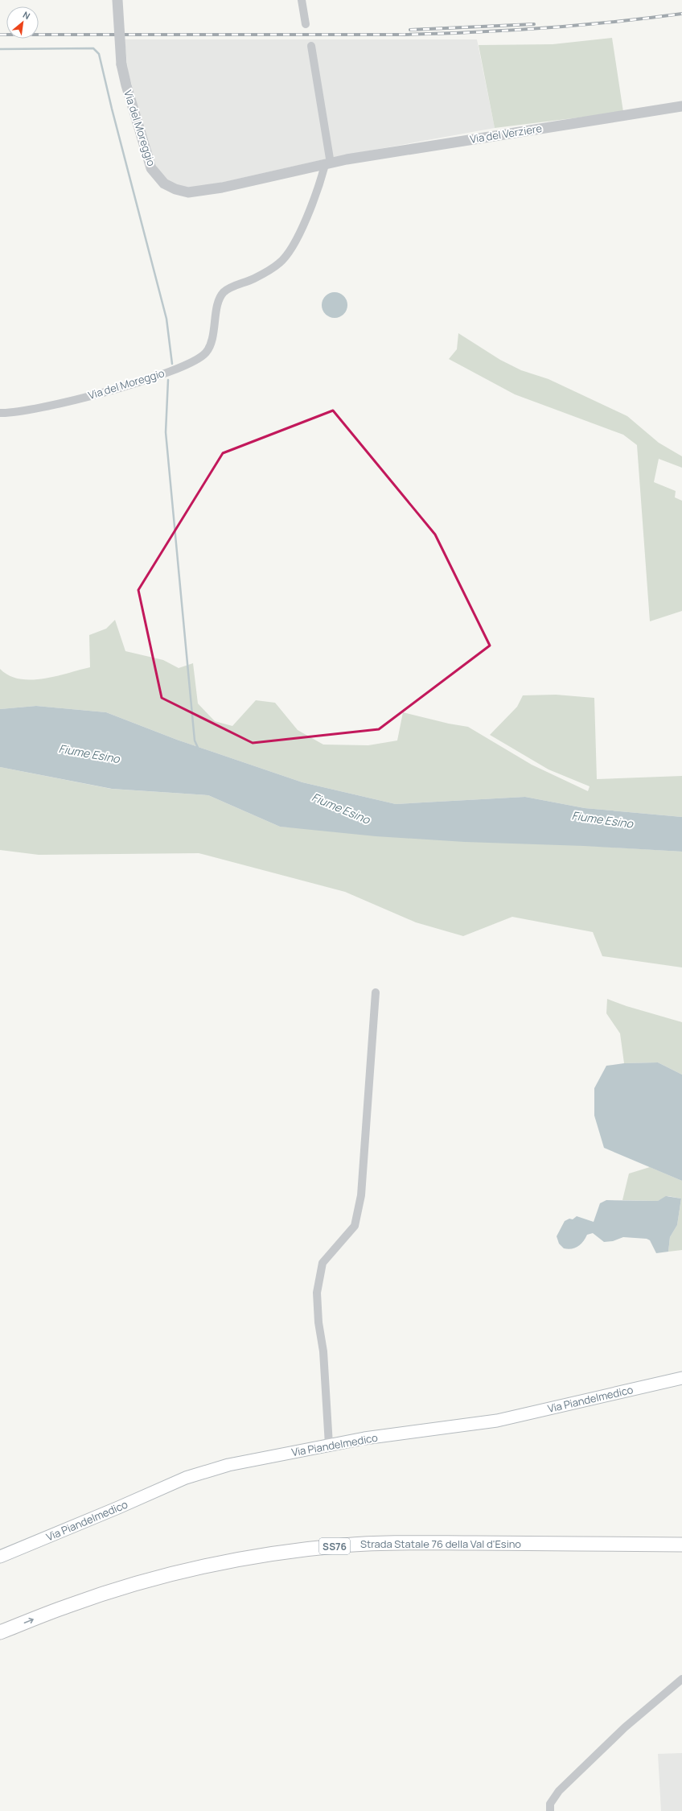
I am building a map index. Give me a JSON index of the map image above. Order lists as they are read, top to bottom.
{
  "streets": {
    "highway": ["Strada Statale 76 della Val d'Esino", "SS76"],
    "main road": ["Via Piandelmedico"],
    "street": ["Via del Moreggio", "Via del Verziere"]
  },
  "crossings": [
    ["Via del Moreggio", "Via del Verziere"]
  ],
  "water": ["Fiume Esino"],
  "north": "top right"
}
